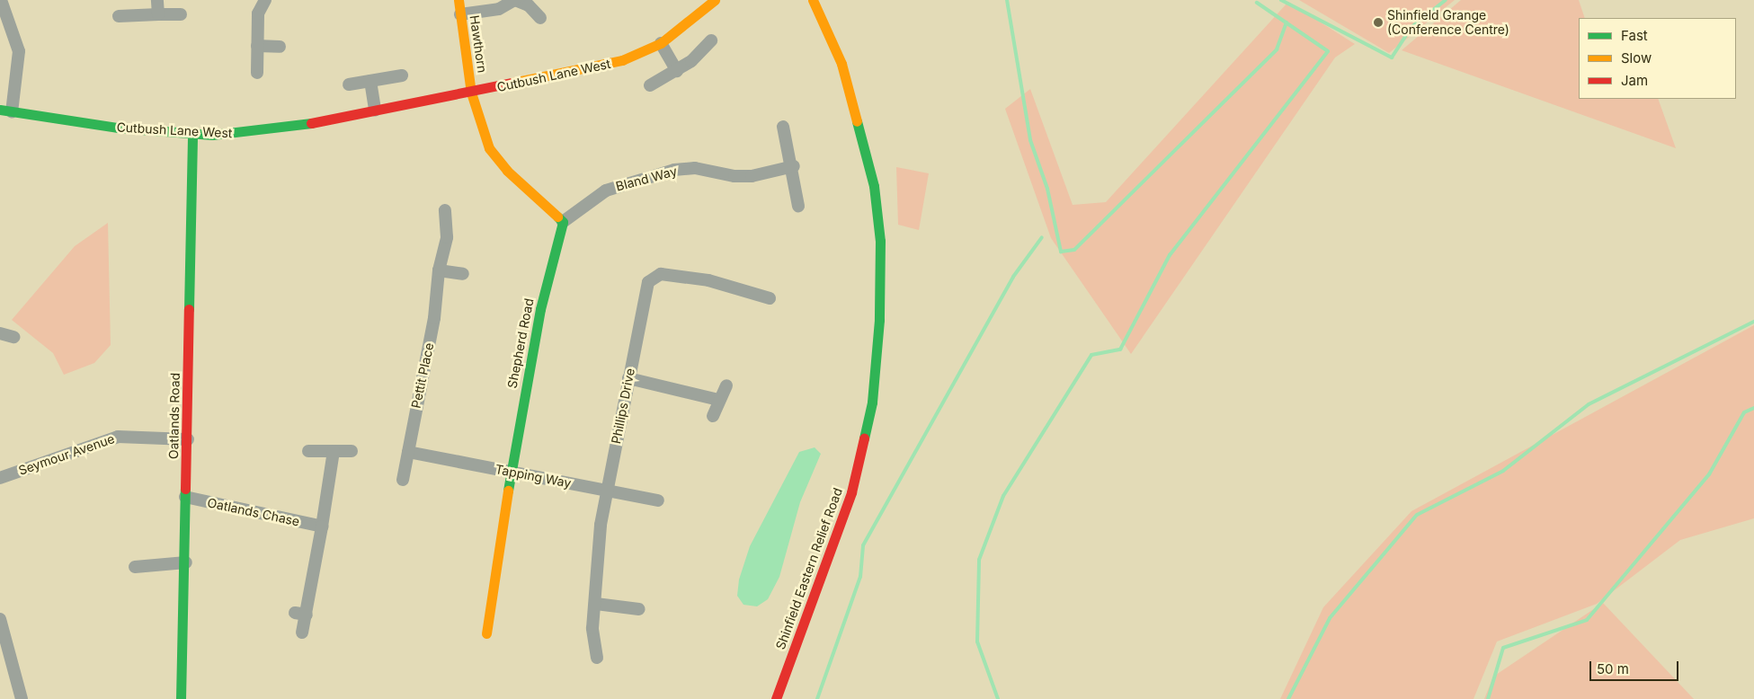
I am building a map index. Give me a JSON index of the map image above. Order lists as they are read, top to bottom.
{
  "streets": {
    "street": [
      "Hawthorn",
      "Cutbush Lane West",
      "Bland Way",
      "Shepherd Road",
      "Pettit Place",
      "Phillips Drive",
      "Oatlands Road",
      "Seymour Avenue",
      "Tapping Way",
      "Oatlands Chase",
      "Shinfield Eastern Relief Road"
    ]
  },
  "crossings": [
    ["Hawthorn", "Cutbush Lane West"],
    ["Cutbush Lane West", "Oatlands Road"],
    ["Bland Way", "Shepherd Road"],
    ["Shepherd Road", "Tapping Way"],
    ["Pettit Place", "Tapping Way"],
    ["Phillips Drive", "Tapping Way"],
    ["Oatlands Road", "Seymour Avenue"],
    ["Oatlands Road", "Oatlands Chase"]
  ],
  "places": ["Shinfield Grange (Conference Centre)"],
  "legend": ["Fast", "Slow", "Jam"],
  "scale_bar": "50 m"
}
